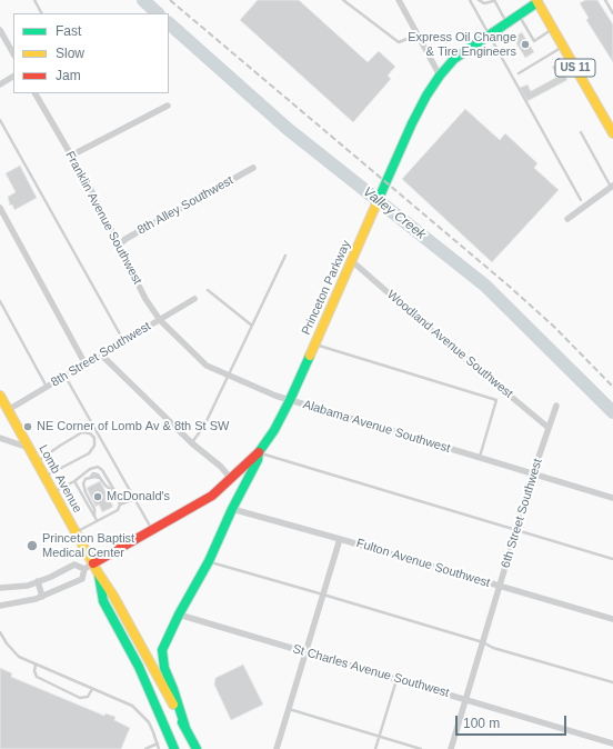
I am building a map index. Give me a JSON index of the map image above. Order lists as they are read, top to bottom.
{
  "streets": {
    "main road": ["US 11", "Princeton Parkway", "Lomb Avenue"],
    "street": [
      "8th Alley Southwest",
      "Franklin Avenue Southwest",
      "Woodland Avenue Southwest",
      "8th Street Southwest",
      "Alabama Avenue Southwest",
      "6th Street Southwest",
      "Fulton Avenue Southwest",
      "St Charles Avenue Southwest"
    ]
  },
  "crossings": [
    ["US 11", "Princeton Parkway"],
    ["8th Alley Southwest", "Franklin Avenue Southwest"],
    ["Franklin Avenue Southwest", "8th Street Southwest"],
    ["Franklin Avenue Southwest", "Alabama Avenue Southwest"],
    ["Princeton Parkway", "Woodland Avenue Southwest"],
    ["Princeton Parkway", "Alabama Avenue Southwest"],
    ["Princeton Parkway", "Lomb Avenue"],
    ["Princeton Parkway", "Fulton Avenue Southwest"],
    ["Princeton Parkway", "St Charles Avenue Southwest"],
    ["Woodland Avenue Southwest", "6th Street Southwest"],
    ["8th Street Southwest", "Alabama Avenue Southwest"],
    ["8th Street Southwest", "Lomb Avenue"],
    ["Alabama Avenue Southwest", "6th Street Southwest"],
    ["6th Street Southwest", "Fulton Avenue Southwest"],
    ["6th Street Southwest", "St Charles Avenue Southwest"]
  ],
  "water": ["Valley Creek"],
  "places": [
    "Express Oil Change & Tire Engineers",
    "NE Corner of Lomb Av & 8th St SW",
    "McDonald's",
    "Princeton Baptist Medical Center"
  ],
  "legend": ["Fast", "Slow", "Jam"],
  "scale_bar": "100 m"
}
